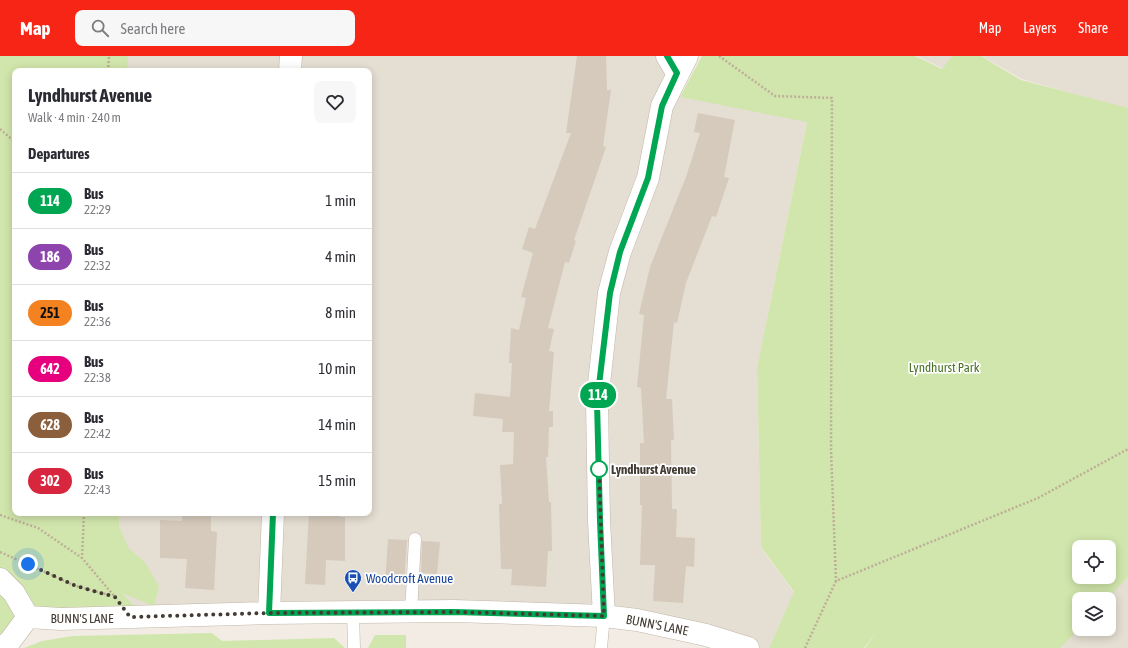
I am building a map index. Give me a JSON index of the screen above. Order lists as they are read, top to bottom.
{
  "streets": {
    "street": ["BUNN'S LANE"]
  },
  "parks": ["Lyndhurst Park"],
  "places": {
    "other": ["Lyndhurst Avenue"],
    "bus stop": ["Woodcroft Avenue"]
  },
  "lines": ["bus line 114"],
  "page": {
    "header": "Map",
    "search": "Search here",
    "nav": ["Map", "Layers", "Share"],
    "on_map": "114",
    "heading": [
      ["Lyndhurst Avenue", "Walk · 4 min · 240 m"],
      "Departures"
    ],
    "list": [
      {
        "mark": "114",
        "name": "Bus",
        "note": "22:29",
        "value": "1 min"
      },
      {
        "mark": "186",
        "name": "Bus",
        "note": "22:32",
        "value": "4 min"
      },
      {
        "mark": "251",
        "name": "Bus",
        "note": "22:36",
        "value": "8 min"
      },
      {
        "mark": "642",
        "name": "Bus",
        "note": "22:38",
        "value": "10 min"
      },
      {
        "mark": "628",
        "name": "Bus",
        "note": "22:42",
        "value": "14 min"
      },
      {
        "mark": "302",
        "name": "Bus",
        "note": "22:43",
        "value": "15 min"
      }
    ]
  }
}
